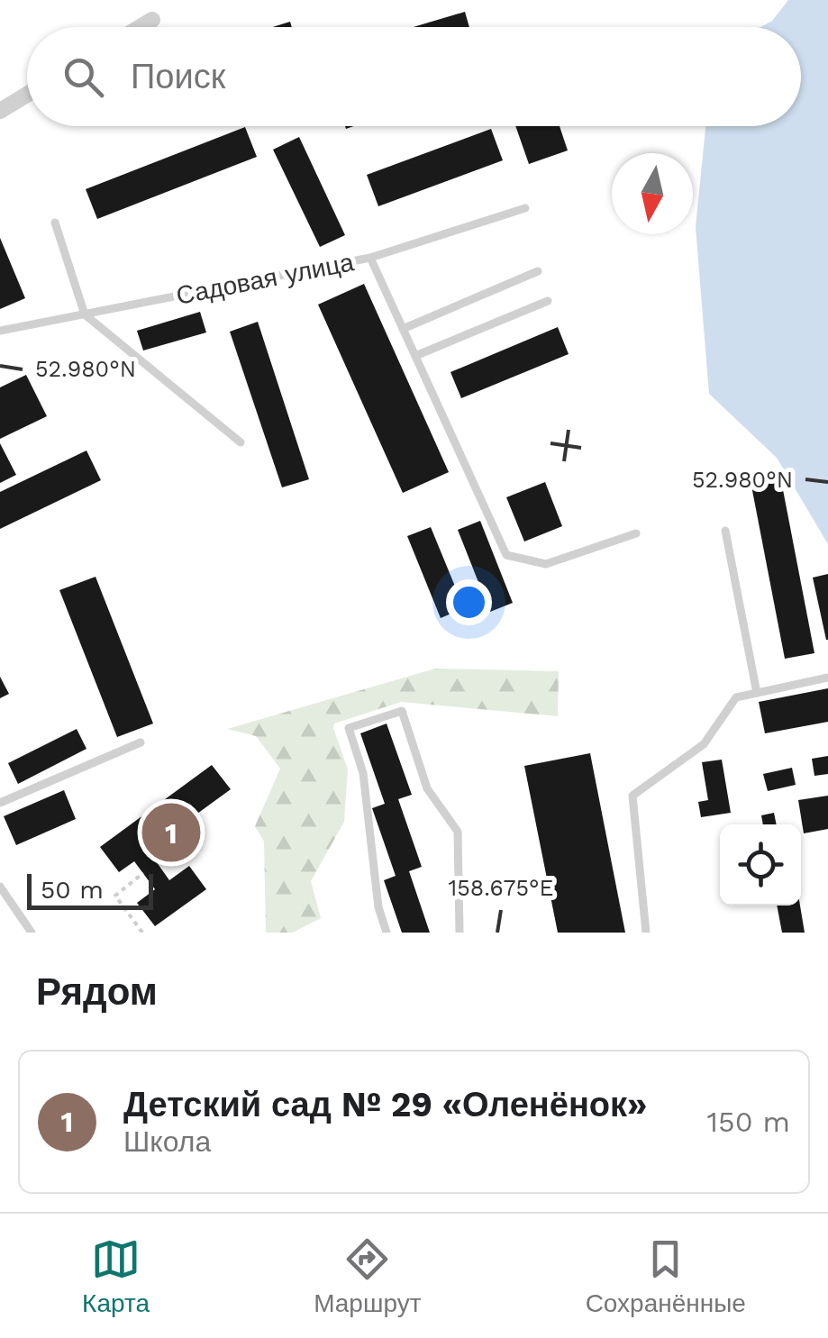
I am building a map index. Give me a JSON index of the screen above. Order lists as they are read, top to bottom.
{
  "streets": {
    "lane": ["Садовая улица"]
  },
  "scale_bar": "50 m",
  "north": "bottom",
  "page": {
    "search": "Поиск",
    "pins": "1",
    "scale": "50 m",
    "heading": "Рядом",
    "list": [
      {
        "mark": "1",
        "name": "Детский сад № 29 «Оленёнок»",
        "note": "Школа",
        "value": "150 m"
      }
    ],
    "nav": ["Карта", "Маршрут", "Сохранённые"]
  },
  "coordinates": ["52.980°N", "158.675°E"]
}
